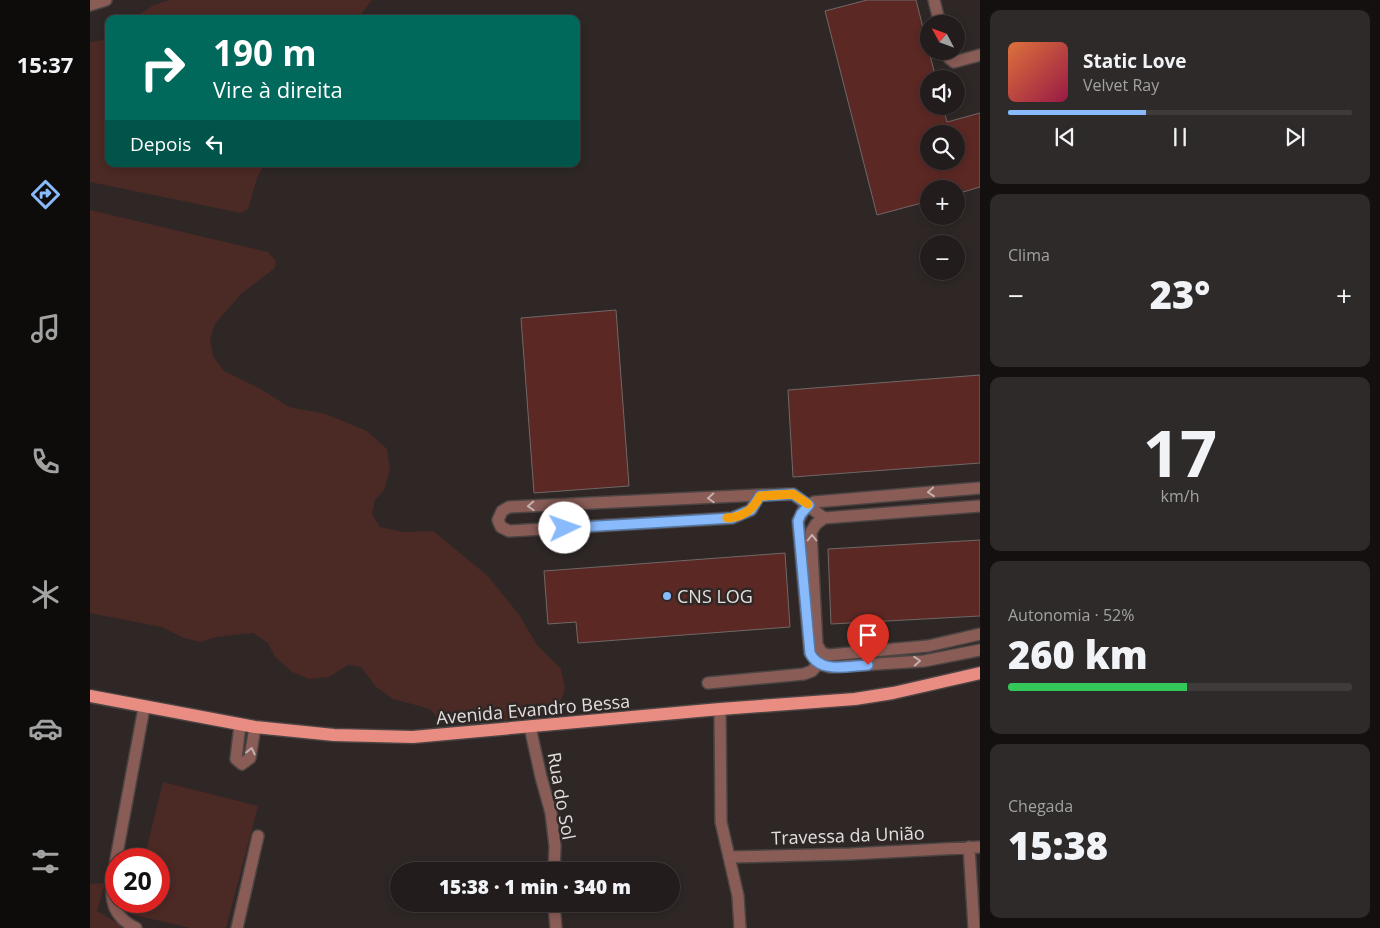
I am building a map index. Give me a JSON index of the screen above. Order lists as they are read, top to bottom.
{
  "streets": {
    "main road": ["Avenida Evandro Bessa"],
    "street": ["Rua do Sol", "Travessa da União"]
  },
  "crossings": [
    ["Avenida Evandro Bessa", "Rua do Sol"]
  ],
  "places": ["CNS LOG"],
  "north": "top left",
  "page": {
    "tabs": "15:37",
    "map_buttons": ["+", "−"],
    "turn": ["190 m", "Vire à direita"],
    "song": ["Static Love", "Velvet Ray"],
    "then": "Depois",
    "tile": [
      "Clima",
      ["17", "km/h"],
      ["Autonomia · 52%", "260 km"],
      ["Chegada", "15:38"]
    ],
    "heat": ["−", "23°", "+"],
    "limit": "20",
    "trip": "15:38 · 1 min · 340 m"
  }
}
